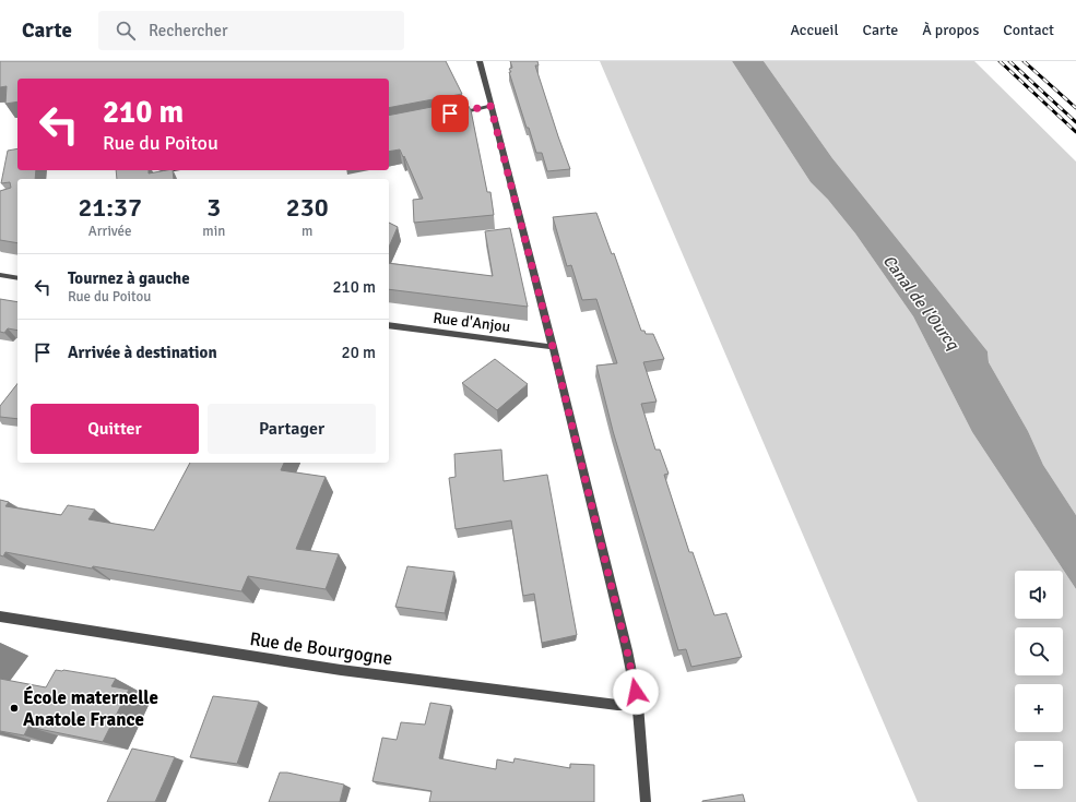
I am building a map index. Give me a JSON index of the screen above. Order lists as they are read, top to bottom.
{
  "streets": {
    "street": ["Rue d'Anjou", "Rue de Bourgogne"]
  },
  "water": ["Canal de l'Ourcq"],
  "places": ["École maternelle Anatole France"],
  "page": {
    "header": "Carte",
    "search": "Rechercher",
    "nav": [
      "Accueil",
      "Carte",
      "À propos",
      "Contact"
    ],
    "turn": ["210 m", "Rue du Poitou"],
    "eta": [
      "21:37",
      "Arrivée",
      "3",
      "min",
      "230",
      "m"
    ],
    "list": [
      {
        "name": "Tournez à gauche",
        "note": "Rue du Poitou",
        "value": "210 m"
      },
      {
        "name": "Arrivée à destination",
        "value": "20 m"
      }
    ],
    "buttons": ["Quitter", "Partager"],
    "map_buttons": ["+", "−"]
  }
}
